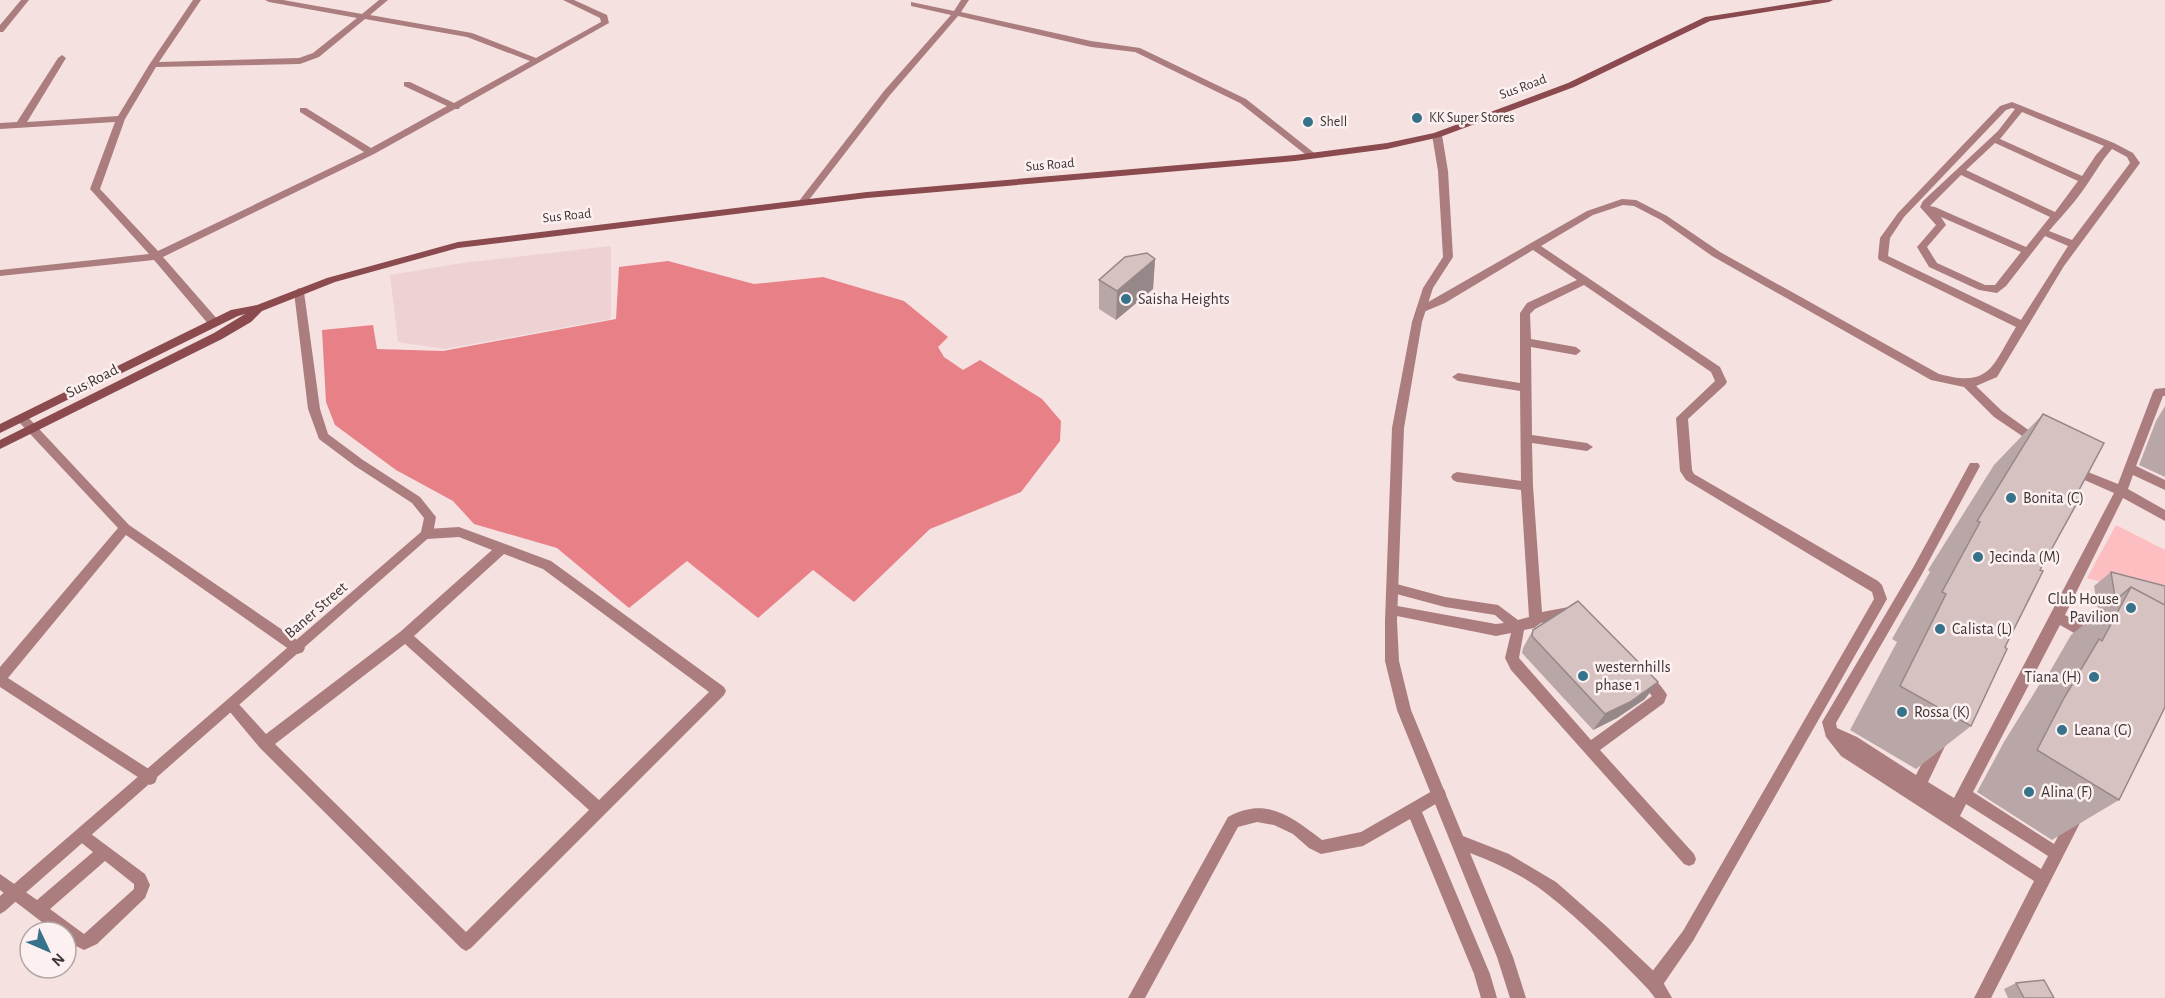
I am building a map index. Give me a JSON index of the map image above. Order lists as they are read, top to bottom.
{
  "streets": {
    "main road": ["Sus Road"],
    "street": ["Baner Street"]
  },
  "places": [
    "KK Super Stores",
    "Shell",
    "Saisha Heights",
    "Bonita (C)",
    "Jecinda (M)",
    "Club House Pavilion",
    "Calista (L)",
    "westernhills phase 1",
    "Tiana (H)",
    "Rossa (K)",
    "Leana (G)",
    "Alina (F)"
  ],
  "north": "bottom right"
}
